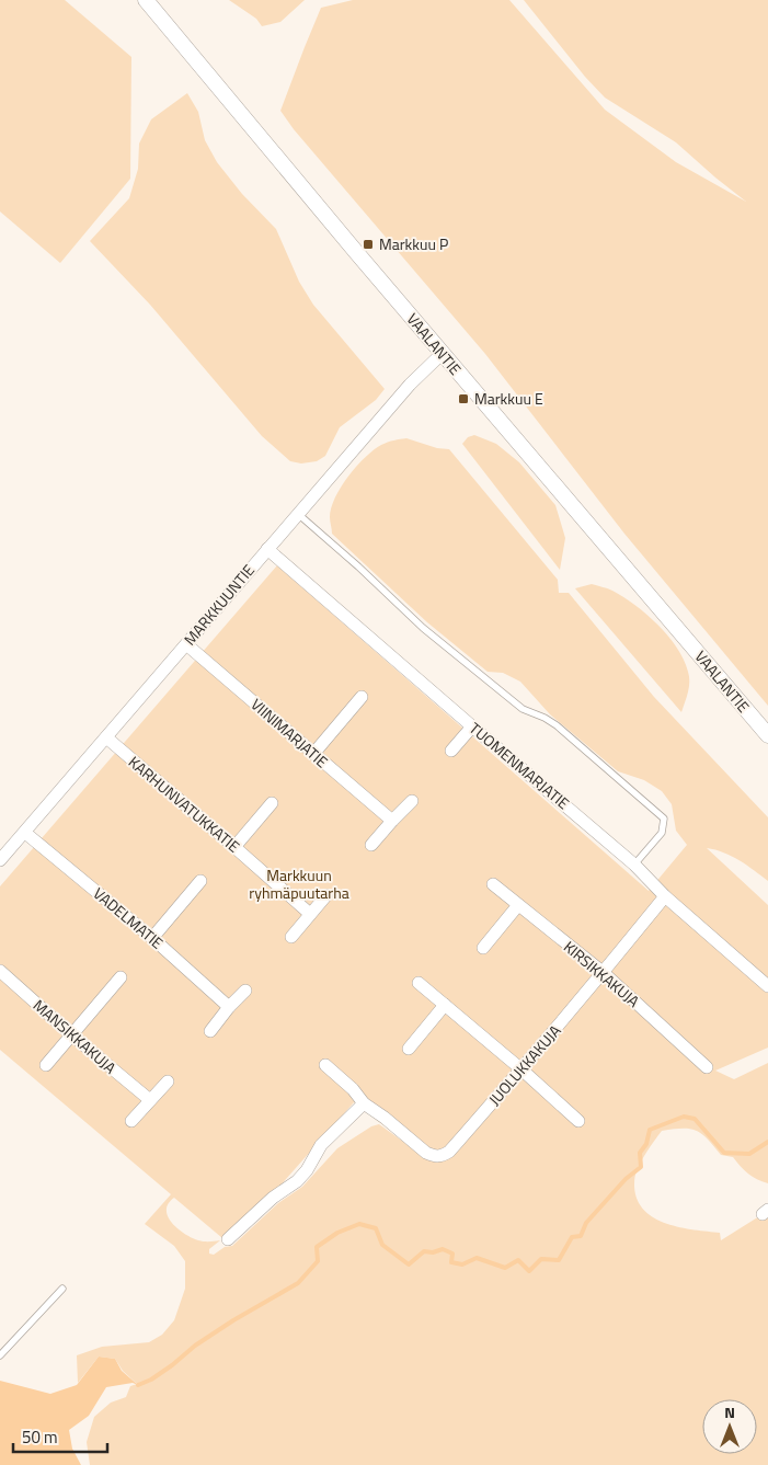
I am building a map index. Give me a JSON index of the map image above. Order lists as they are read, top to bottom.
{
  "streets": {
    "street": [
      "VAALANTIE",
      "MARKKUUNTIE",
      "VIINIMARJATIE",
      "TUOMENMARJATIE",
      "KARHUNVATUKKATIE",
      "VADELMATIE",
      "KIRSIKKAKUJA",
      "MANSIKKAKUJA",
      "JUOLUKKAKUJA"
    ]
  },
  "crossings": [
    ["VAALANTIE", "MARKKUUNTIE"],
    ["MARKKUUNTIE", "VIINIMARJATIE"],
    ["MARKKUUNTIE", "TUOMENMARJATIE"],
    ["MARKKUUNTIE", "KARHUNVATUKKATIE"],
    ["MARKKUUNTIE", "VADELMATIE"],
    ["TUOMENMARJATIE", "JUOLUKKAKUJA"],
    ["KIRSIKKAKUJA", "JUOLUKKAKUJA"]
  ],
  "parks": ["Markkuun ryhmäpuutarha"],
  "places": {
    "transit": ["Markkuu P", "Markkuu E"]
  },
  "scale_bar": "50 m",
  "north": "top"
}
